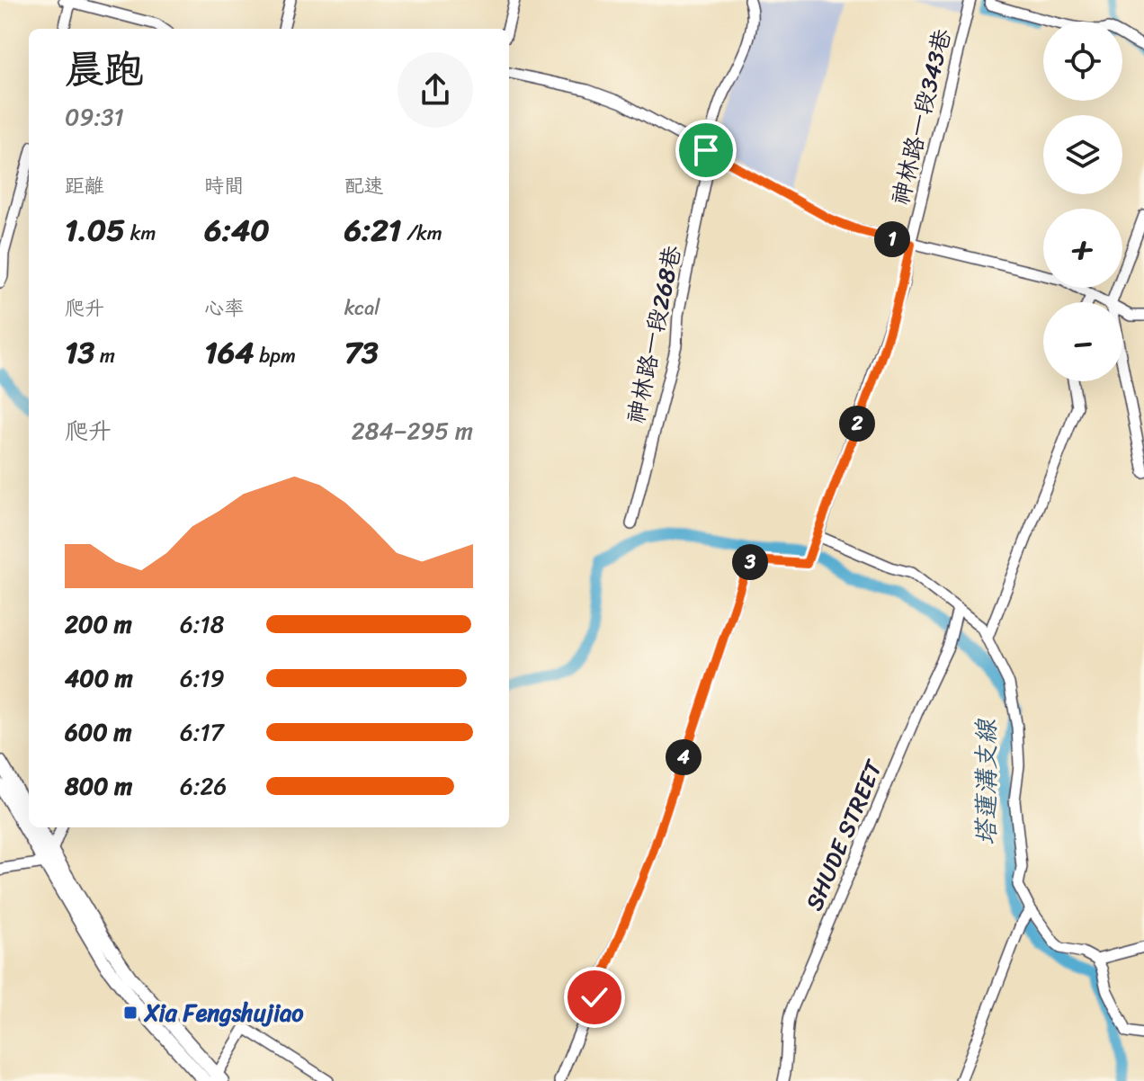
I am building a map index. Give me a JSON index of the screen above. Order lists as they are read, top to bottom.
{
  "streets": {
    "street": ["神林路一段343巷", "神林路一段268巷", "SHUDE STREET"]
  },
  "water": ["塔蓮溝支線"],
  "places": {
    "transit": ["Xia Fengshujiao"]
  },
  "page": {
    "map_buttons": ["+", "−"],
    "heading": ["晨跑", "09:31"],
    "stats": [
      ["距離", "1.05 km"],
      ["時間", "6:40"],
      ["配速", "6:21 /km"],
      ["爬升", "13 m"],
      ["心率", "164 bpm"],
      ["kcal", "73"]
    ],
    "pins": [
      "1",
      "2",
      "3",
      "4"
    ],
    "chart": ["爬升", "284–295 m"],
    "list": [
      {
        "name": "200 m",
        "note": "6:18"
      },
      {
        "name": "400 m",
        "note": "6:19"
      },
      {
        "name": "600 m",
        "note": "6:17"
      },
      {
        "name": "800 m",
        "note": "6:26"
      }
    ]
  }
}
